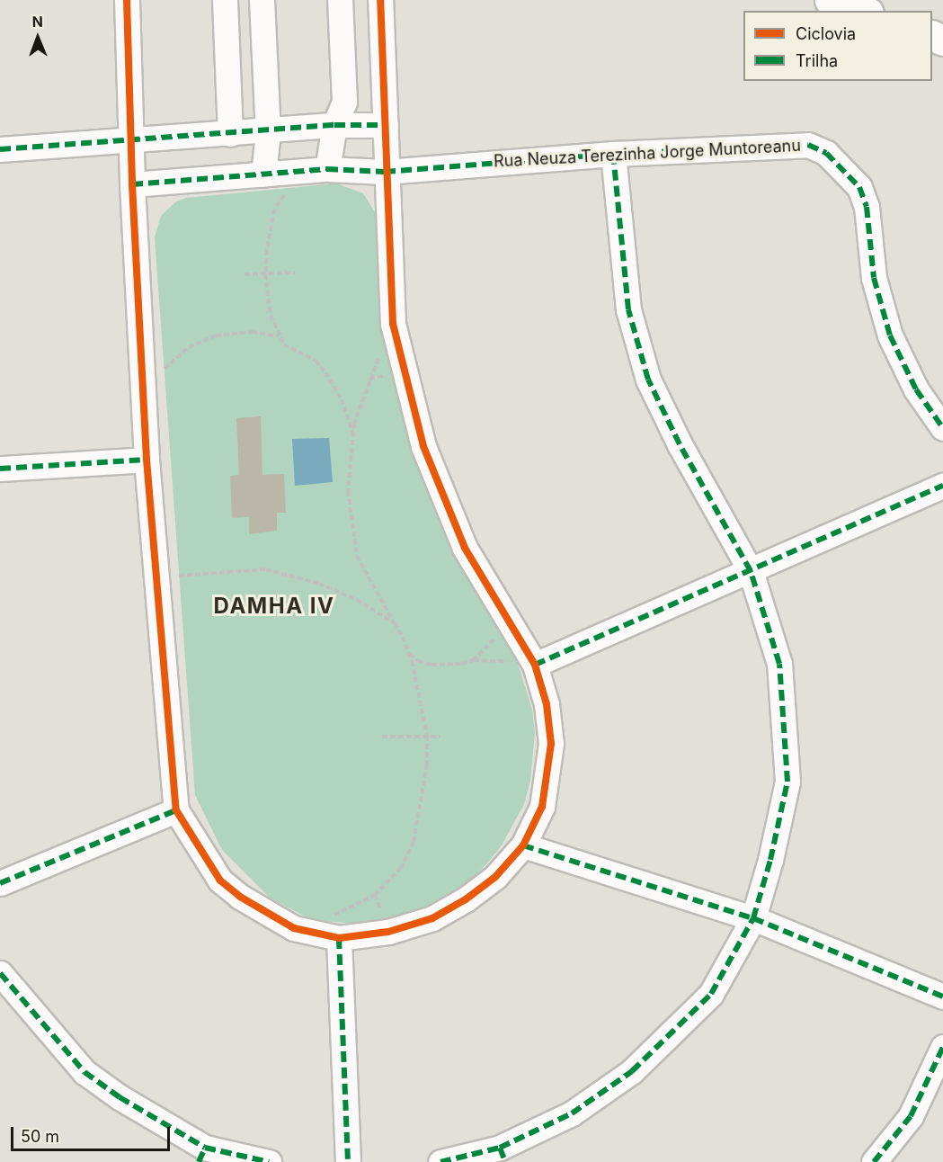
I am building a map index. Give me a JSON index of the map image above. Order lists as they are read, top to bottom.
{
  "streets": {
    "street": ["Rua Neuza Terezinha Jorge Muntoreanu"]
  },
  "districts": ["DAMHA IV"],
  "legend": ["Ciclovia", "Trilha"],
  "scale_bar": "50 m",
  "north": "top"
}
